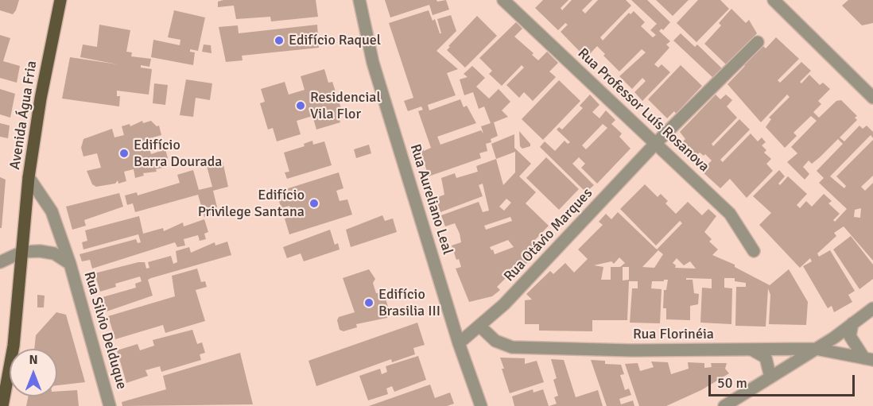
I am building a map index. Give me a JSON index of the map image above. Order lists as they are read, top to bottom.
{
  "streets": {
    "main road": ["Avenida Água Fria"],
    "street": [
      "Rua Professor Luís Rosanova",
      "Rua Aureliano Leal",
      "Rua Otávio Marques",
      "Rua Silvio Delduque",
      "Rua Florinéia"
    ]
  },
  "crossings": [
    ["Rua Professor Luís Rosanova", "Rua Otávio Marques"],
    ["Avenida Água Fria", "Rua Silvio Delduque"],
    ["Rua Aureliano Leal", "Rua Otávio Marques"],
    ["Rua Otávio Marques", "Rua Florinéia"]
  ],
  "places": [
    "Edifício Raquel",
    "Residencial Vila Flor",
    "Edifício Barra Dourada",
    "Edifício Privilege Santana",
    "Edifício Brasilia III"
  ],
  "scale_bar": "50 m",
  "north": "top"
}
